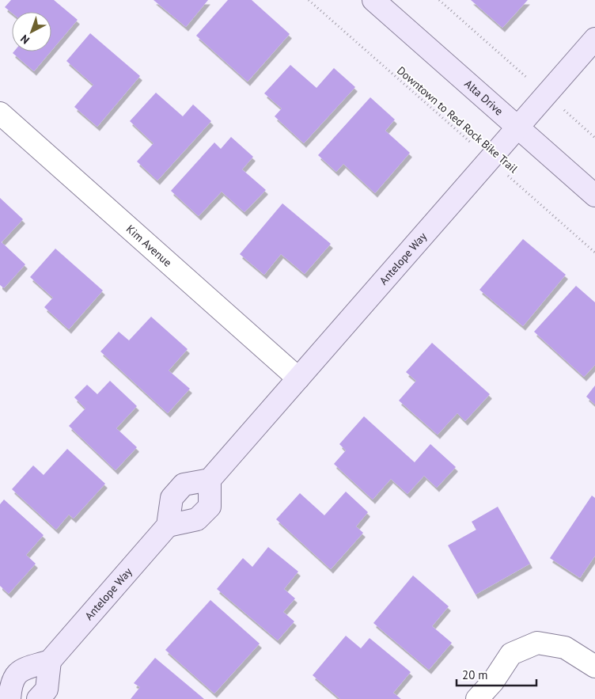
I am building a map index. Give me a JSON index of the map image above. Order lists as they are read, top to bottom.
{
  "streets": {
    "street": ["Alta Drive", "Kim Avenue", "Antelope Way"],
    "path": ["Downtown to Red Rock Bike Trail"]
  },
  "crossings": [
    ["Alta Drive", "Antelope Way"],
    ["Downtown to Red Rock Bike Trail", "Antelope Way"],
    ["Kim Avenue", "Antelope Way"]
  ],
  "scale_bar": "20 m",
  "north": "bottom left"
}
